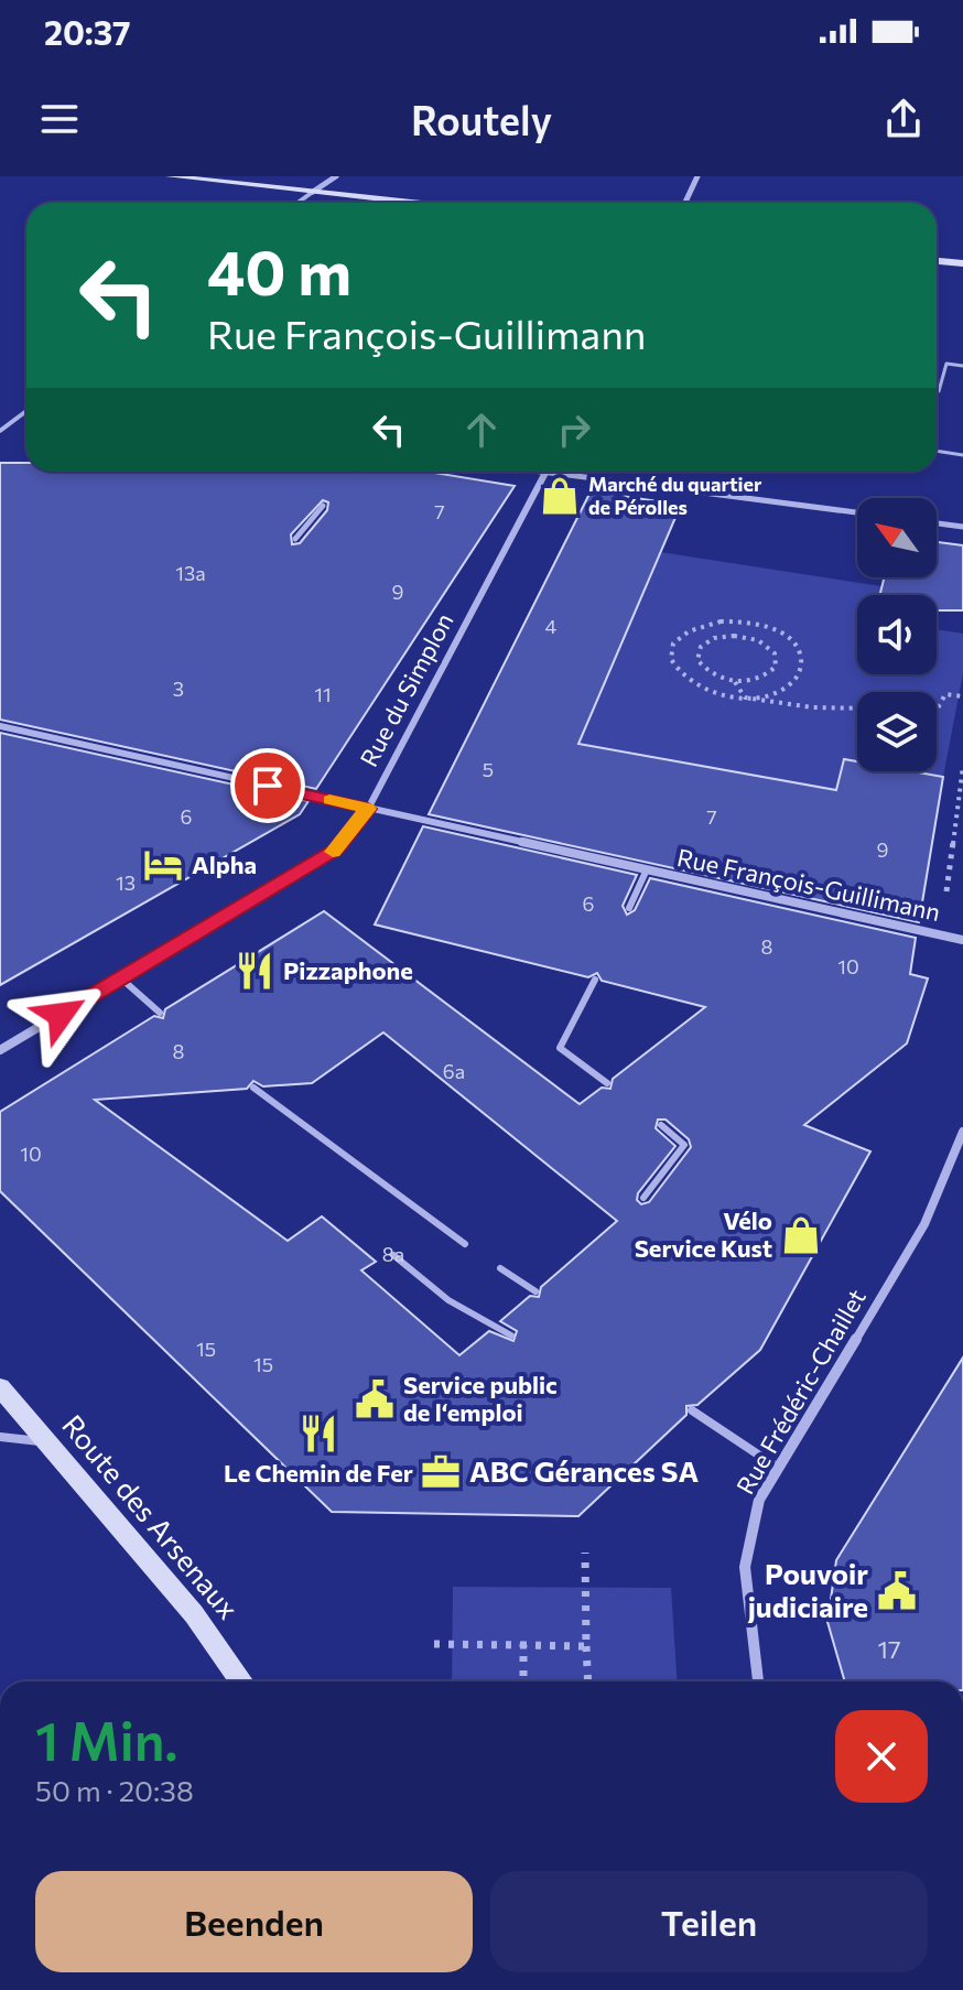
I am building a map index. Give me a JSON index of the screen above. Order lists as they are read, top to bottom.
{
  "streets": {
    "main road": ["Route des Arsenaux"],
    "street": ["Rue du Simplon", "Rue François-Guillimann", "Rue Frédéric-Chaillet"]
  },
  "crossings": [
    ["Rue du Simplon", "Rue François-Guillimann"]
  ],
  "places": {
    "shop": ["Marché du quartier de Pérolles", "Vélo Service Kust"],
    "hotel": ["Alpha"],
    "restaurant": ["Pizzaphone", "Le Chemin de Fer"],
    "public building": ["Service public de l‘emploi", "Pouvoir judiciaire"],
    "office": ["ABC Gérances SA"]
  },
  "house_numbers": [
    "7",
    "13a",
    "9",
    "4",
    "3",
    "11",
    "5",
    "6",
    "7",
    "9",
    "13",
    "6",
    "8",
    "10",
    "8",
    "6a",
    "10",
    "8a",
    "15",
    "15",
    "17"
  ],
  "north": "top left",
  "page": {
    "status": "20:37",
    "header": "Routely",
    "turn": ["40 m", "Rue François-Guillimann"],
    "heading": ["1 Min.", "50 m · 20:38"],
    "buttons": ["Beenden", "Teilen"]
  }
}
